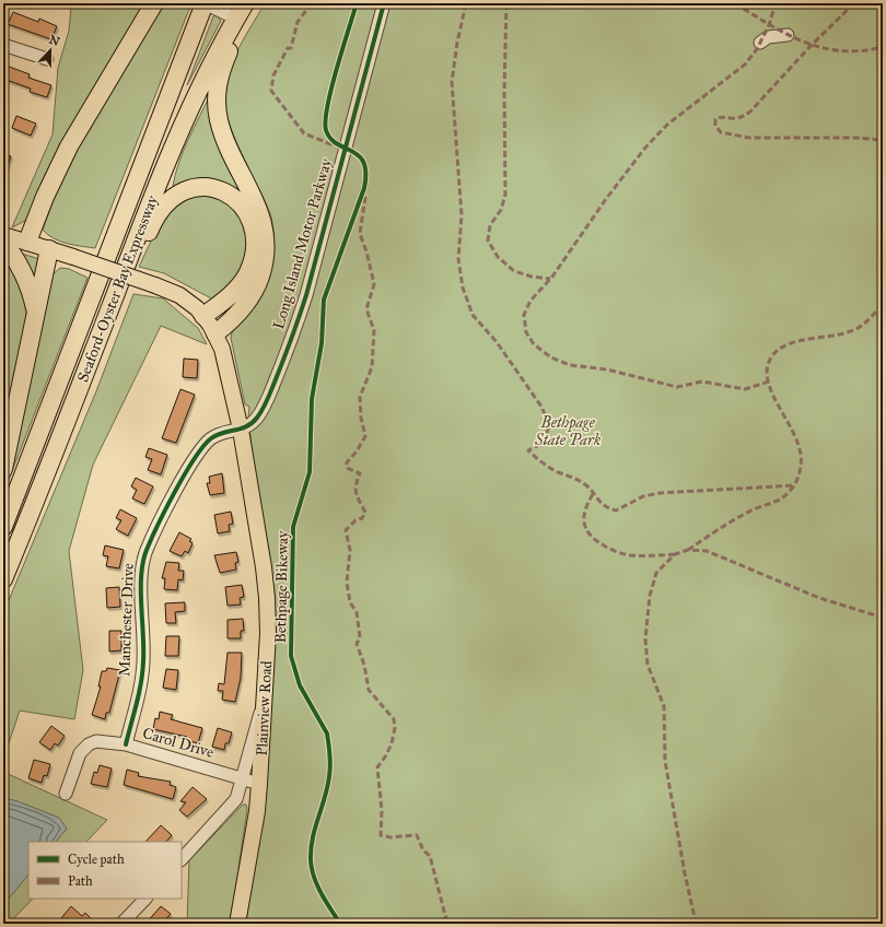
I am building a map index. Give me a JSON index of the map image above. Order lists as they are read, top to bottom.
{
  "streets": {
    "highway": ["Seaford-Oyster Bay Expressway"],
    "main road": ["Plainview Road"],
    "street": ["Long Island Motor Parkway", "Manchester Drive", "Carol Drive"],
    "cycle path": ["Bethpage Bikeway"]
  },
  "crossings": [
    ["Long Island Motor Parkway", "Manchester Drive"],
    ["Long Island Motor Parkway", "Plainview Road"],
    ["Manchester Drive", "Plainview Road"],
    ["Manchester Drive", "Carol Drive"],
    ["Plainview Road", "Carol Drive"]
  ],
  "parks": ["Bethpage State Park"],
  "legend": ["Cycle path", "Path"],
  "north": "top"
}
